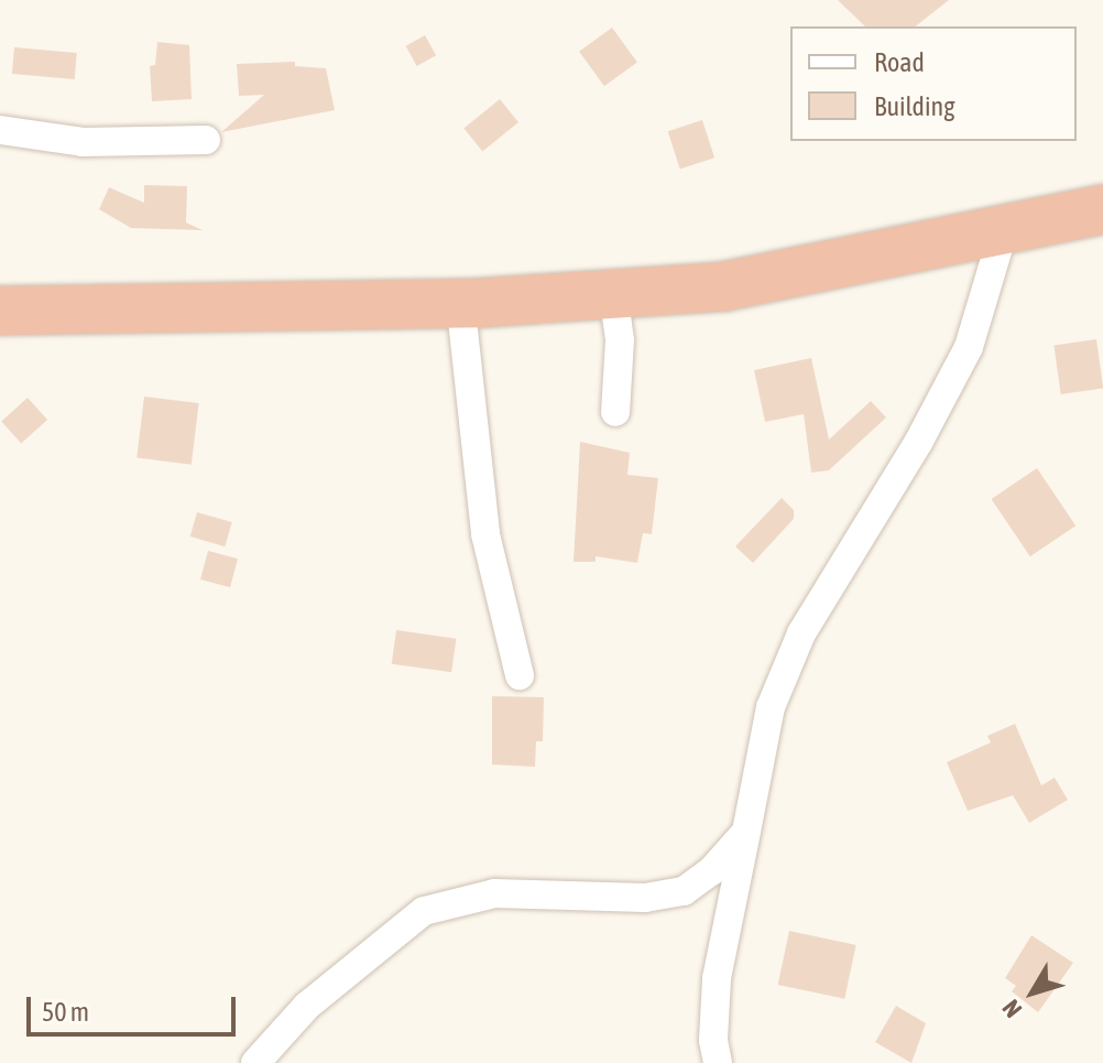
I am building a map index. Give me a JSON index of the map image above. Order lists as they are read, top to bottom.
{
  "legend": ["Road", "Building"],
  "scale_bar": "50 m",
  "north": "bottom left"
}
